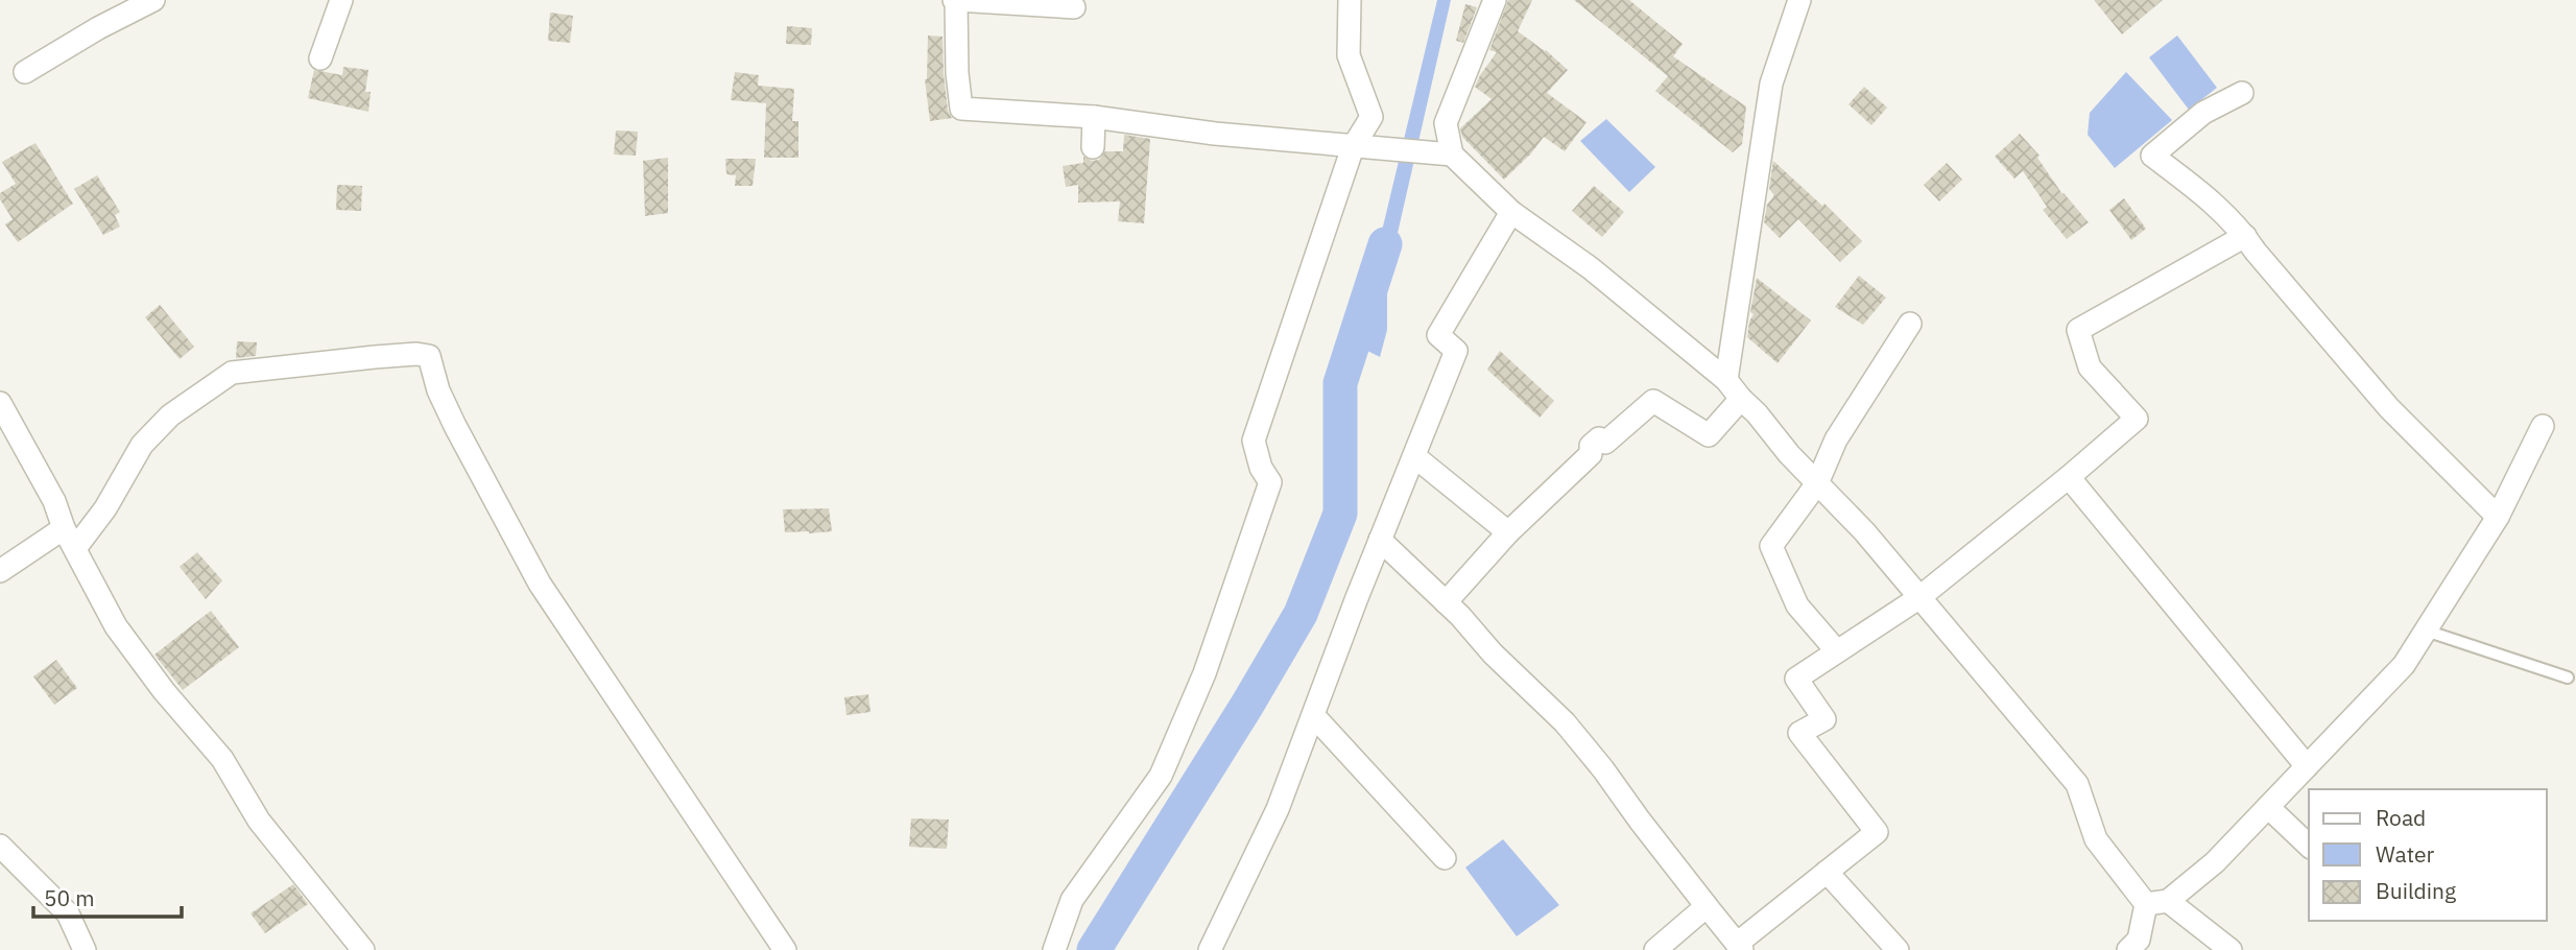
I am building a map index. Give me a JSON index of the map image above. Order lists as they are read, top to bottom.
{
  "legend": ["Road", "Water", "Building"],
  "scale_bar": "50 m"
}
